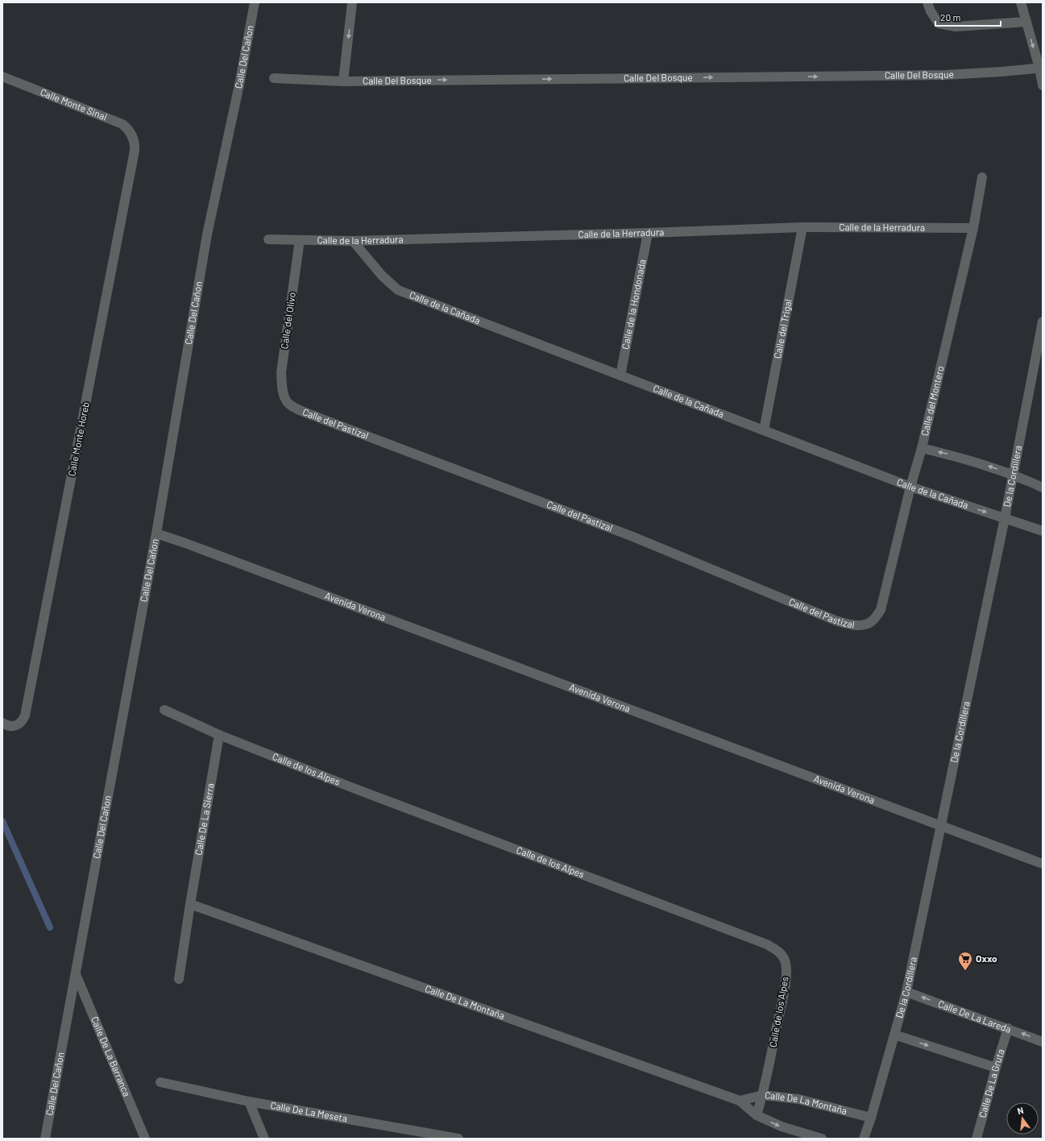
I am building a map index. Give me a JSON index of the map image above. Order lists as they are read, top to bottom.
{
  "streets": {
    "street": [
      "Calle Del Cañon",
      "Calle Del Bosque",
      "Calle Monte Sinai",
      "Calle de la Herradura",
      "Calle de la Hondonada",
      "Calle de la Cañada",
      "Calle del Olivo",
      "Calle del Trigal",
      "Calle del Montero",
      "Calle del Pastizal",
      "Calle Monte Horeb",
      "De la Cordillera",
      "Avenida Verona",
      "Calle de los Alpes",
      "Calle De La Sierra",
      "Calle De La Montaña",
      "Calle De La Lareda",
      "Calle De La Barranca",
      "Calle De La Gruta",
      "Calle De La Meseta"
    ]
  },
  "crossings": [
    ["Calle Del Cañon", "Avenida Verona"],
    ["Calle Del Cañon", "Calle De La Barranca"],
    ["Calle Monte Sinai", "Calle Monte Horeb"],
    ["Calle de la Herradura", "Calle de la Hondonada"],
    ["Calle de la Herradura", "Calle de la Cañada"],
    ["Calle de la Herradura", "Calle del Olivo"],
    ["Calle de la Herradura", "Calle del Trigal"],
    ["Calle de la Herradura", "Calle del Montero"],
    ["Calle de la Hondonada", "Calle de la Cañada"],
    ["Calle de la Cañada", "Calle del Trigal"],
    ["Calle de la Cañada", "Calle del Montero"],
    ["Calle de la Cañada", "De la Cordillera"],
    ["Calle del Olivo", "Calle del Pastizal"],
    ["Calle del Montero", "Calle del Pastizal"],
    ["De la Cordillera", "Avenida Verona"],
    ["De la Cordillera", "Calle De La Montaña"],
    ["De la Cordillera", "Calle De La Lareda"],
    ["Calle de los Alpes", "Calle De La Sierra"],
    ["Calle de los Alpes", "Calle De La Montaña"],
    ["Calle De La Sierra", "Calle De La Montaña"],
    ["Calle De La Lareda", "Calle De La Gruta"]
  ],
  "one_way": ["Calle Del Bosque"],
  "places": {
    "supermarket": ["Oxxo"]
  },
  "scale_bar": "20 m",
  "north": "top"
}
